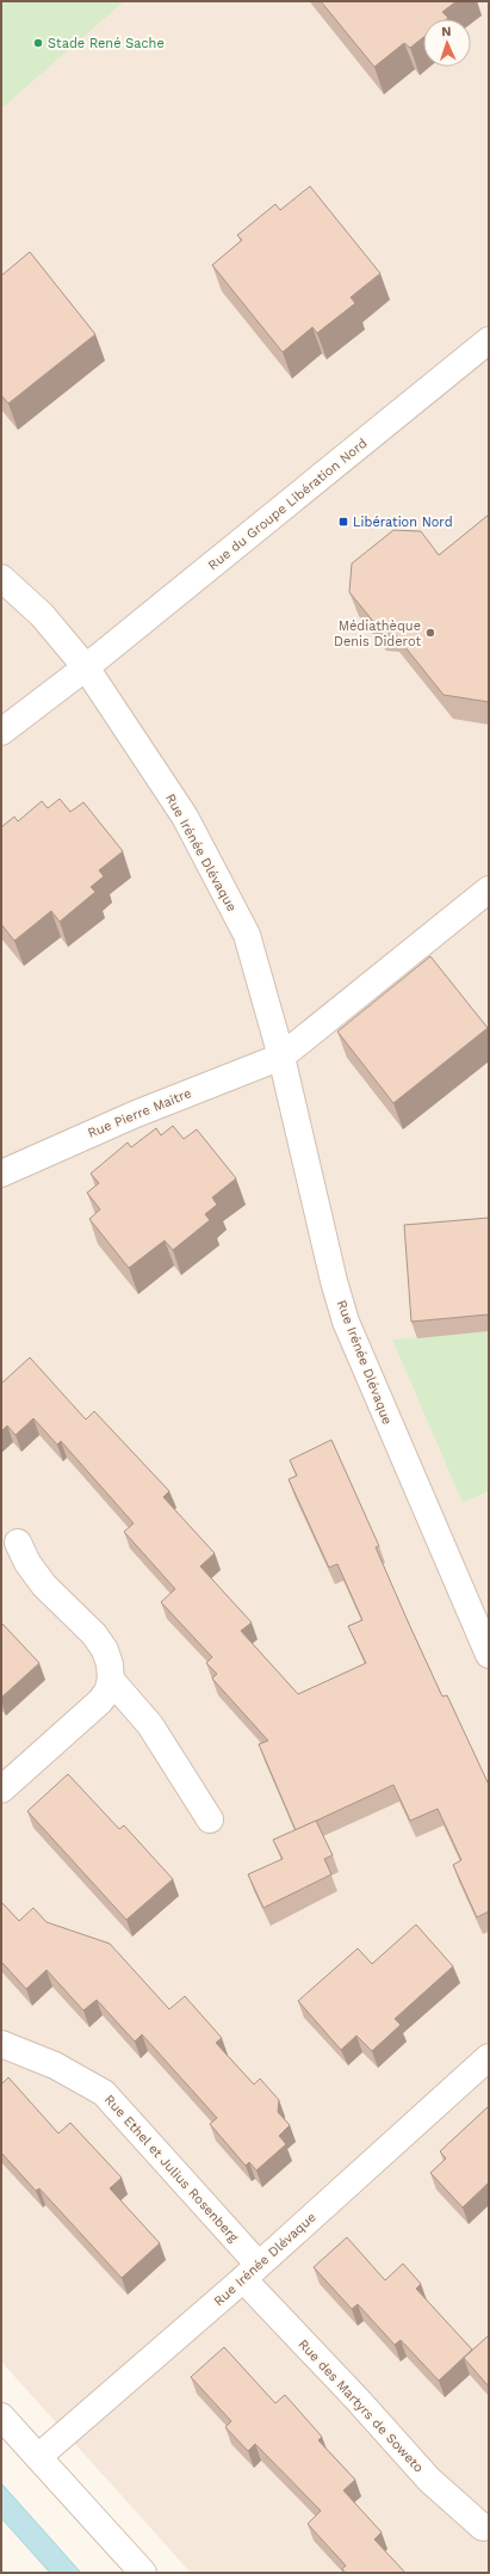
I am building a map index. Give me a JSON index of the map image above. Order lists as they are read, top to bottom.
{
  "streets": {
    "street": [
      "Rue du Groupe Libération Nord",
      "Rue Irénée Dlévaque",
      "Rue Pierre Maitre",
      "Rue Ethel et Julius Rosenberg",
      "Rue des Martyrs de Soweto"
    ]
  },
  "crossings": [
    ["Rue du Groupe Libération Nord", "Rue Irénée Dlévaque"],
    ["Rue Irénée Dlévaque", "Rue Pierre Maitre"],
    ["Rue Irénée Dlévaque", "Rue Ethel et Julius Rosenberg"],
    ["Rue Irénée Dlévaque", "Rue des Martyrs de Soweto"],
    ["Rue Ethel et Julius Rosenberg", "Rue des Martyrs de Soweto"]
  ],
  "places": {
    "other": ["Stade René Sache", "Médiathèque Denis Diderot"],
    "transit": ["Libération Nord"]
  },
  "north": "top"
}
